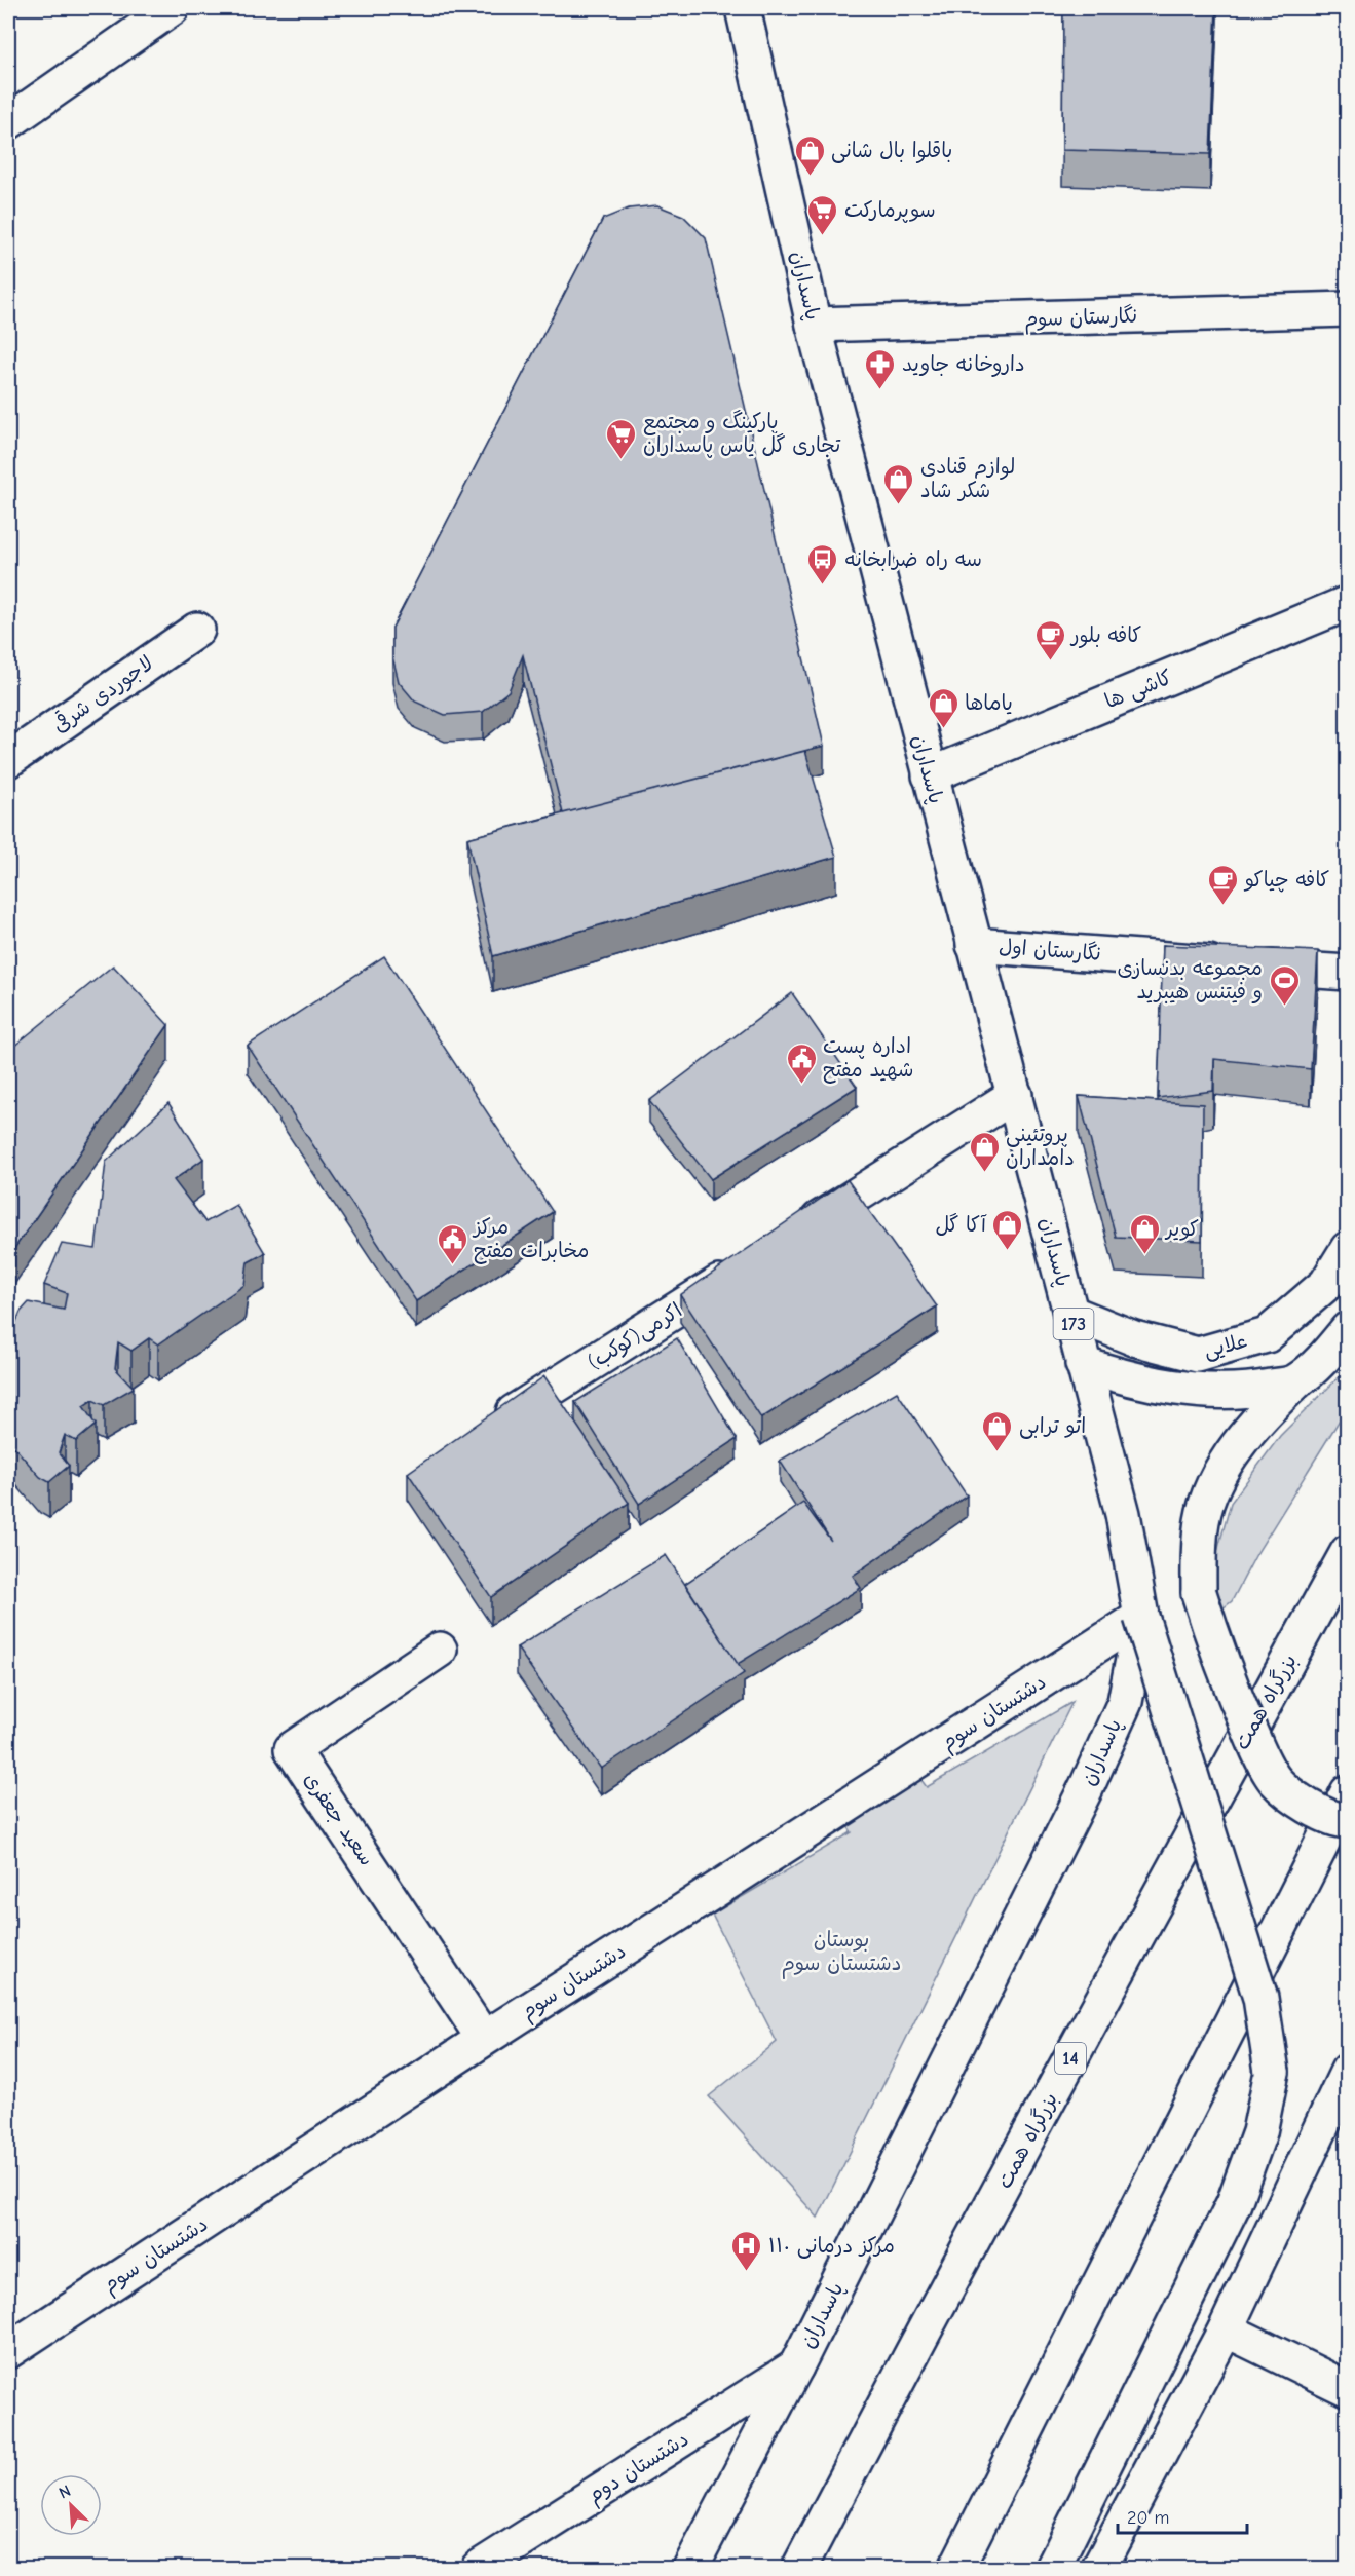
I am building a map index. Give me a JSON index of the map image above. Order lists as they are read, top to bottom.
{
  "streets": {
    "main road": [
      "پاسداران",
      "نگارستان سوم",
      "کاشی ها",
      "لاجوردی شرقی",
      "نگارستان اول",
      "173",
      "اکرمی(کوکب)",
      "علایی",
      "بزرگراه همت",
      "دشتستان سوم",
      "سعید جعفری",
      "14",
      "دشتستان دوم"
    ]
  },
  "crossings": [
    ["پاسداران", "نگارستان سوم"],
    ["پاسداران", "کاشی ها"],
    ["پاسداران", "نگارستان اول"],
    ["پاسداران", "علایی"],
    ["پاسداران", "دشتستان سوم"],
    ["پاسداران", "دشتستان دوم"],
    ["دشتستان سوم", "سعید جعفری"]
  ],
  "parks": ["بوستان دشتستان سوم"],
  "places": {
    "shop": [
      "باقلوا بال شانی",
      "لوازم قنادی شکر شاد",
      "یاماها",
      "پروتئینی دامداران",
      "آکا گل",
      "کویر",
      "اتو ترابی"
    ],
    "supermarket": ["سوپرمارکت", "پارکینگ و مجتمع تجاری گل یاس پاسداران"],
    "pharmacy": ["داروخانه جاوید"],
    "bus stop": ["سه راه ضرابخانه"],
    "cafe": ["کافه بلور", "کافه چیاکو"],
    "sports": ["مجموعه بدنسازی و فیتنس هیبرید"],
    "public building": ["اداره پست شهید مفتح", "مرکز مخابرات مفتح"],
    "hospital": ["مرکز درمانی ۱۱۰"]
  },
  "scale_bar": "20 m",
  "north": "top left"
}
